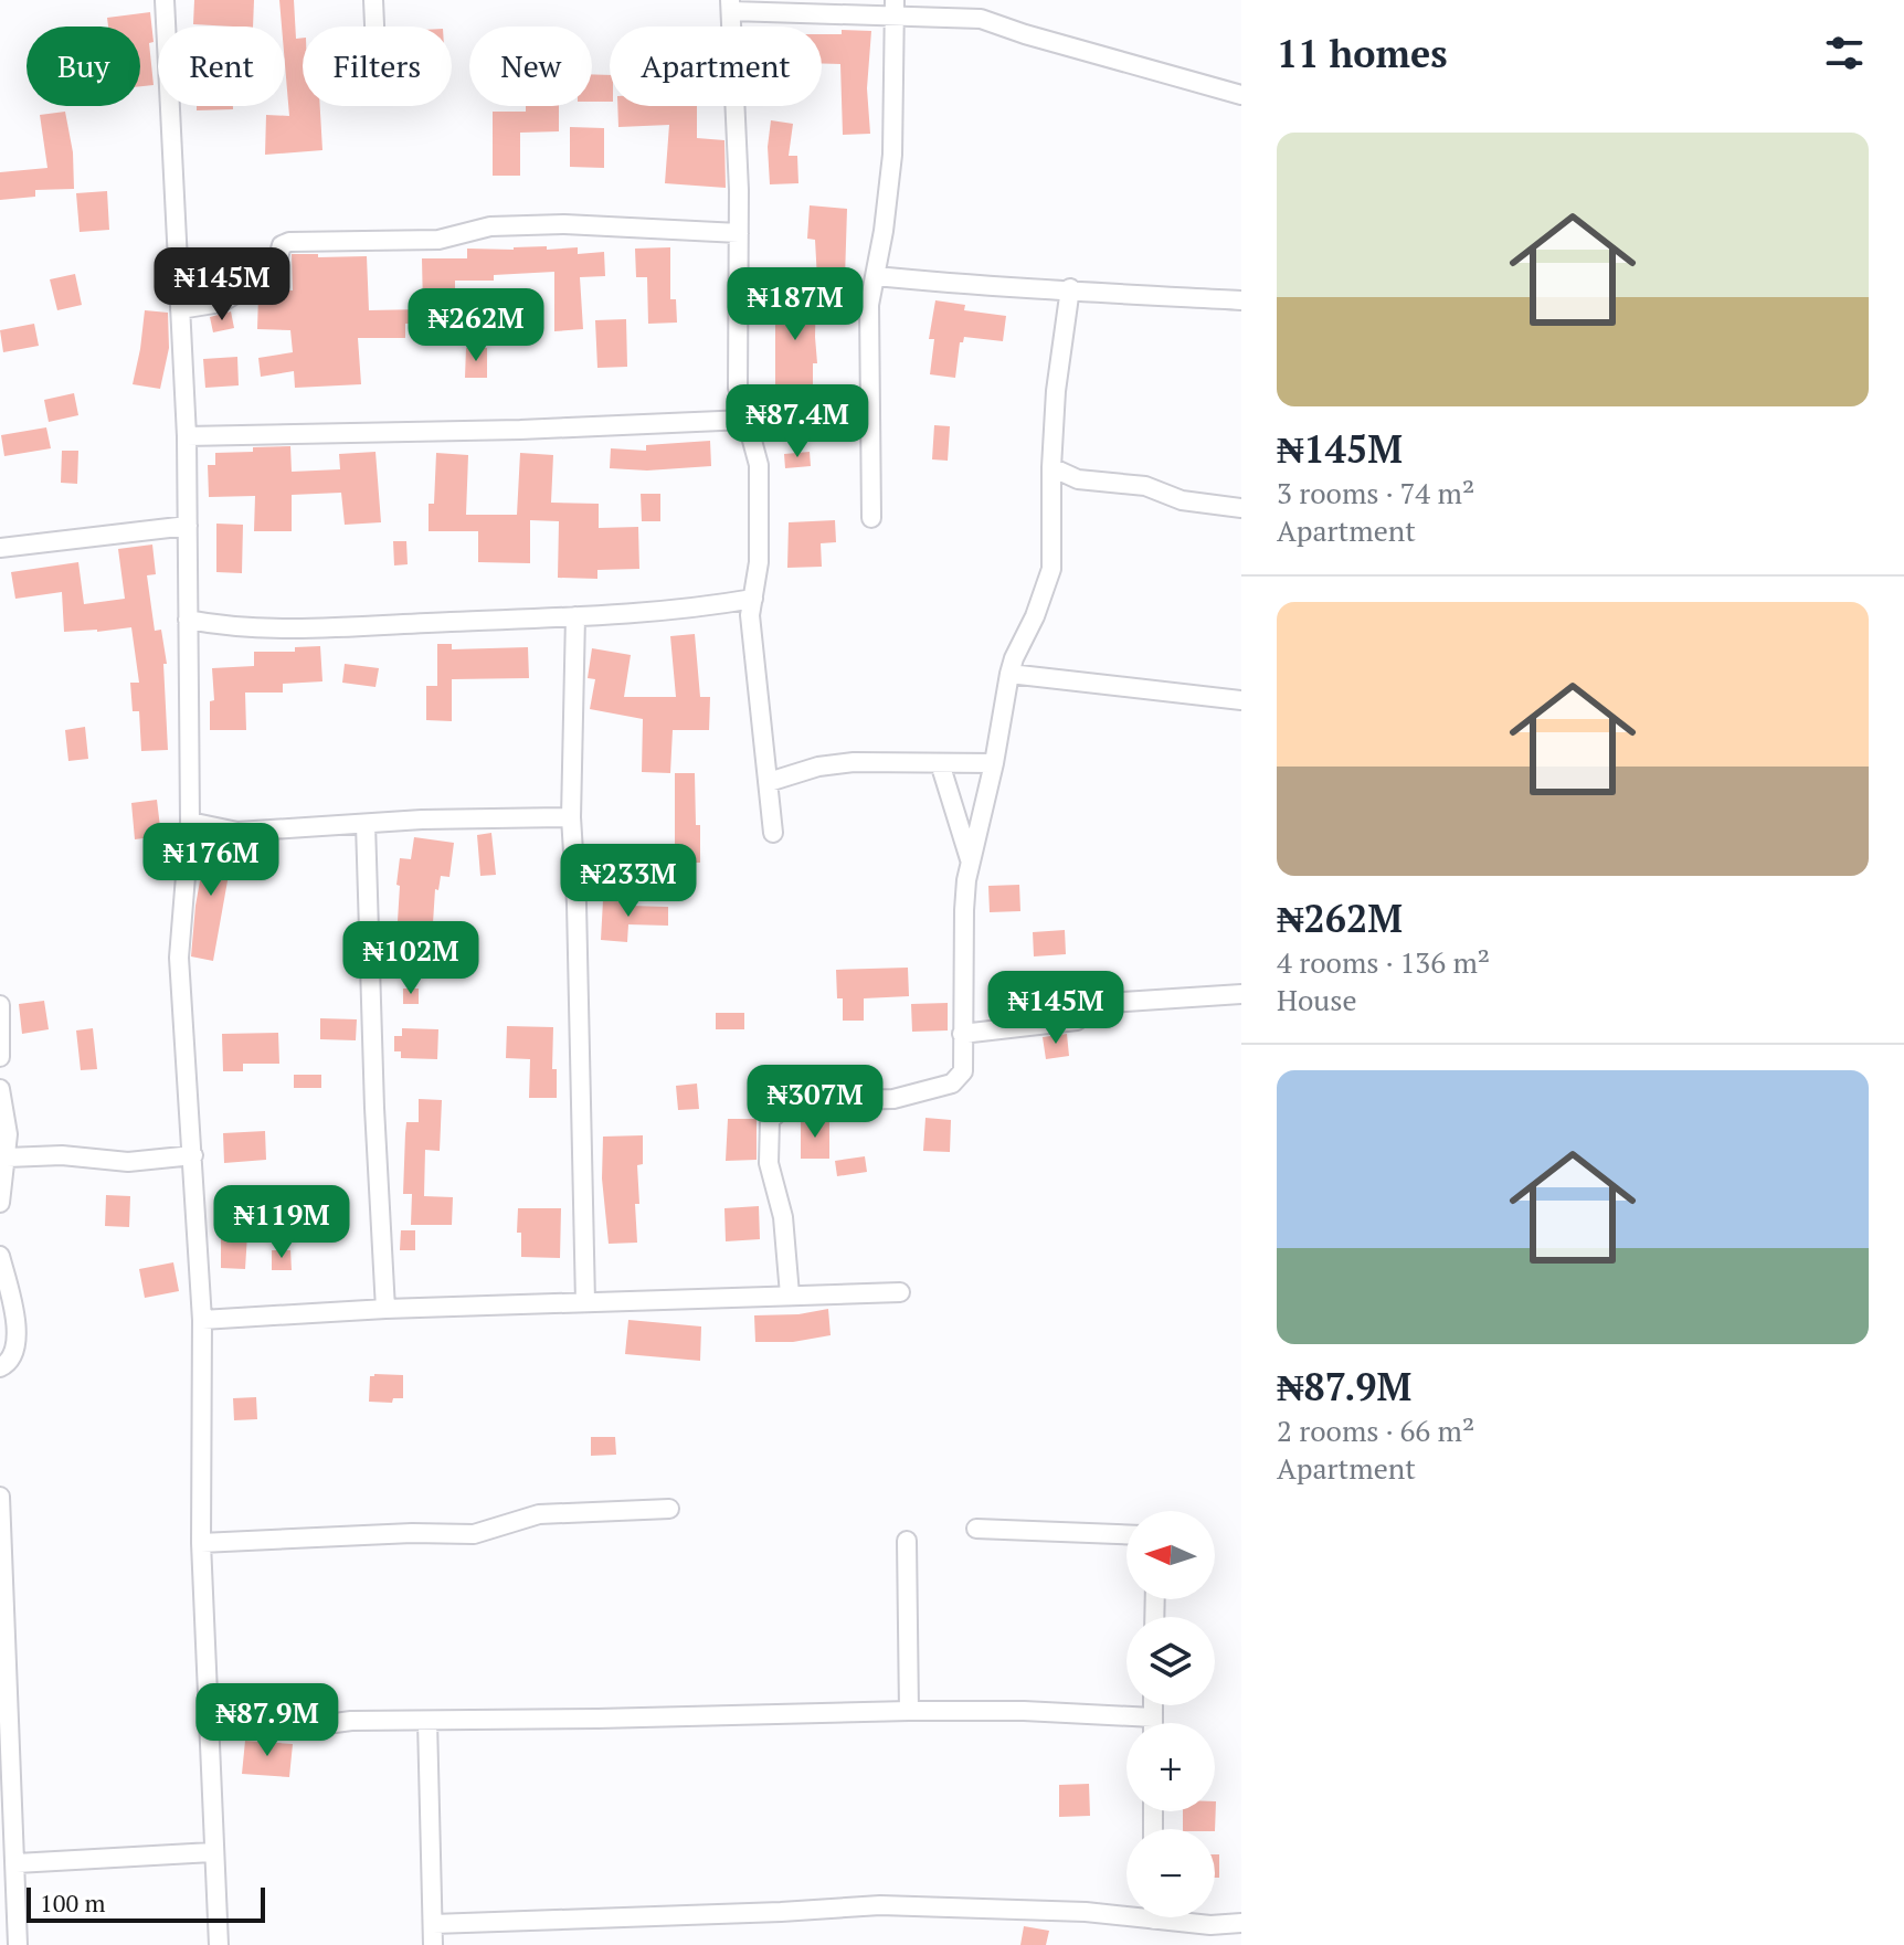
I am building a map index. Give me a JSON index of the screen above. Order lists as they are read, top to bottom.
{
  "scale_bar": "100 m",
  "north": "left",
  "page": {
    "heading": "11 homes",
    "chip": [
      "Buy",
      "Rent",
      "Filters",
      "New",
      "Apartment"
    ],
    "list": [
      {
        "name": "₦145M",
        "note": "3 rooms · 74 m² · Apartment"
      },
      {
        "name": "₦262M",
        "note": "4 rooms · 136 m² · House"
      },
      {
        "name": "₦87.9M",
        "note": "2 rooms · 66 m² · Apartment"
      }
    ],
    "price": [
      "₦145M",
      "₦187M",
      "₦262M",
      "₦87.4M",
      "₦176M",
      "₦233M",
      "₦102M",
      "₦145M",
      "₦307M",
      "₦119M",
      "₦87.9M"
    ],
    "map_buttons": ["+", "−"],
    "scale": "100 m"
  }
}
